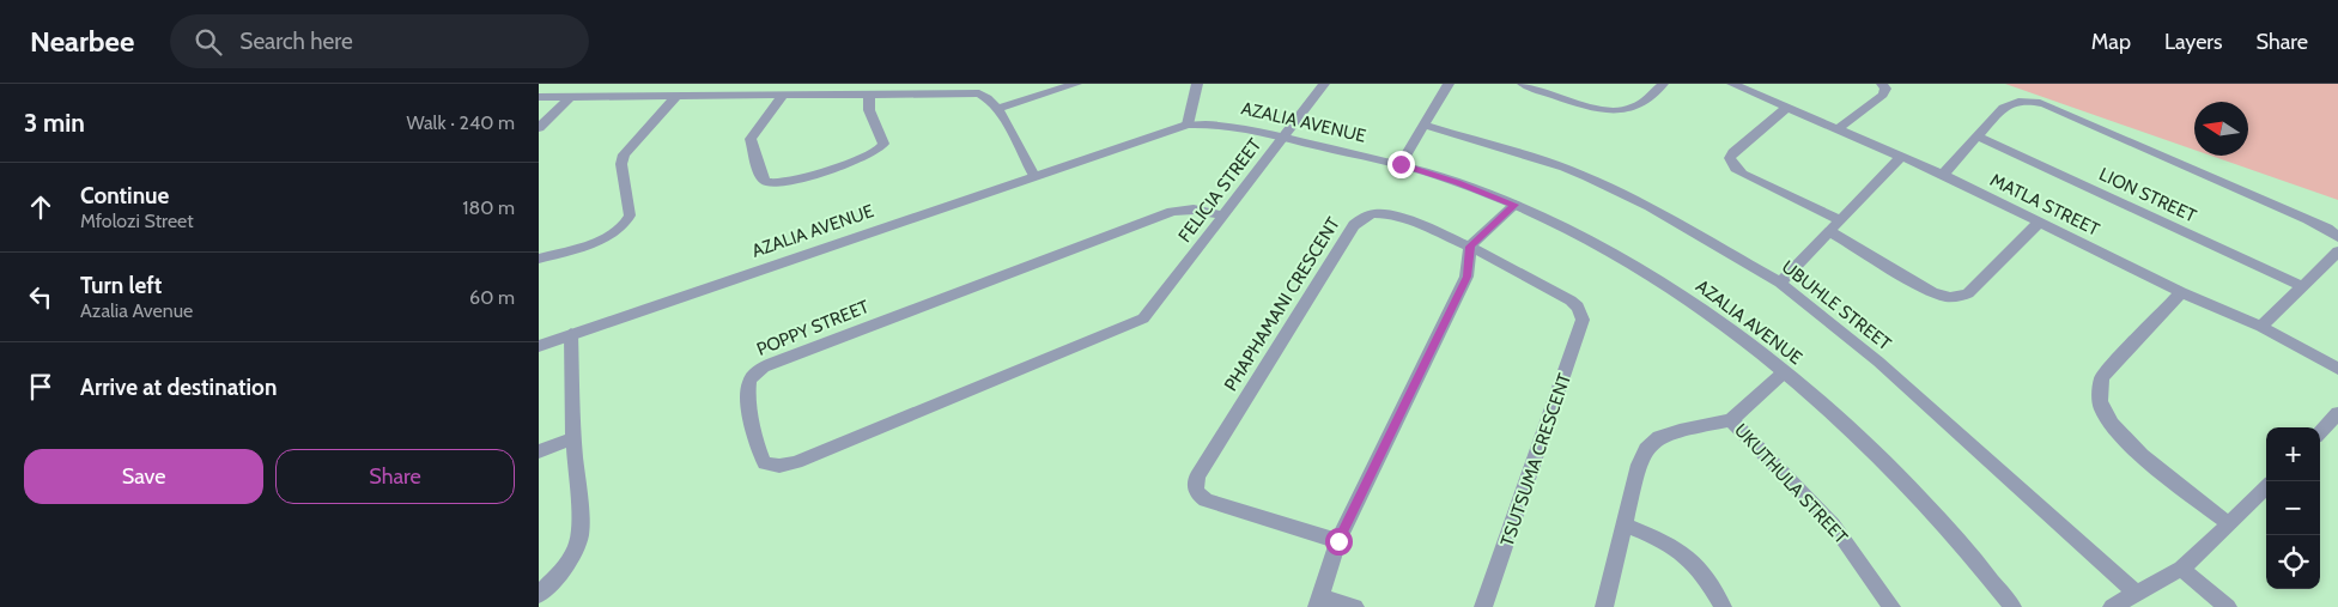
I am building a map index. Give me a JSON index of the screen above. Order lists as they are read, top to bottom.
{
  "streets": {
    "street": [
      "AZALIA AVENUE",
      "FELICIA STREET",
      "LION STREET",
      "MATLA STREET",
      "PHAPHAMANI CRESCENT",
      "UBUHLE STREET",
      "POPPY STREET",
      "TSUTSUMA CRESCENT",
      "UKUTHULA STREET"
    ]
  },
  "crossings": [
    ["AZALIA AVENUE", "FELICIA STREET"],
    ["FELICIA STREET", "POPPY STREET"],
    ["PHAPHAMANI CRESCENT", "TSUTSUMA CRESCENT"]
  ],
  "north": "left",
  "page": {
    "header": "Nearbee",
    "search": "Search here",
    "nav": ["Map", "Layers", "Share"],
    "heading": ["3 min", "Walk · 240 m"],
    "list": [
      ["Continue", "Mfolozi Street", "180 m"],
      ["Turn left", "Azalia Avenue", "60 m"],
      "Arrive at destination"
    ],
    "map_buttons": ["+", "−"],
    "buttons": ["Save", "Share"]
  }
}
